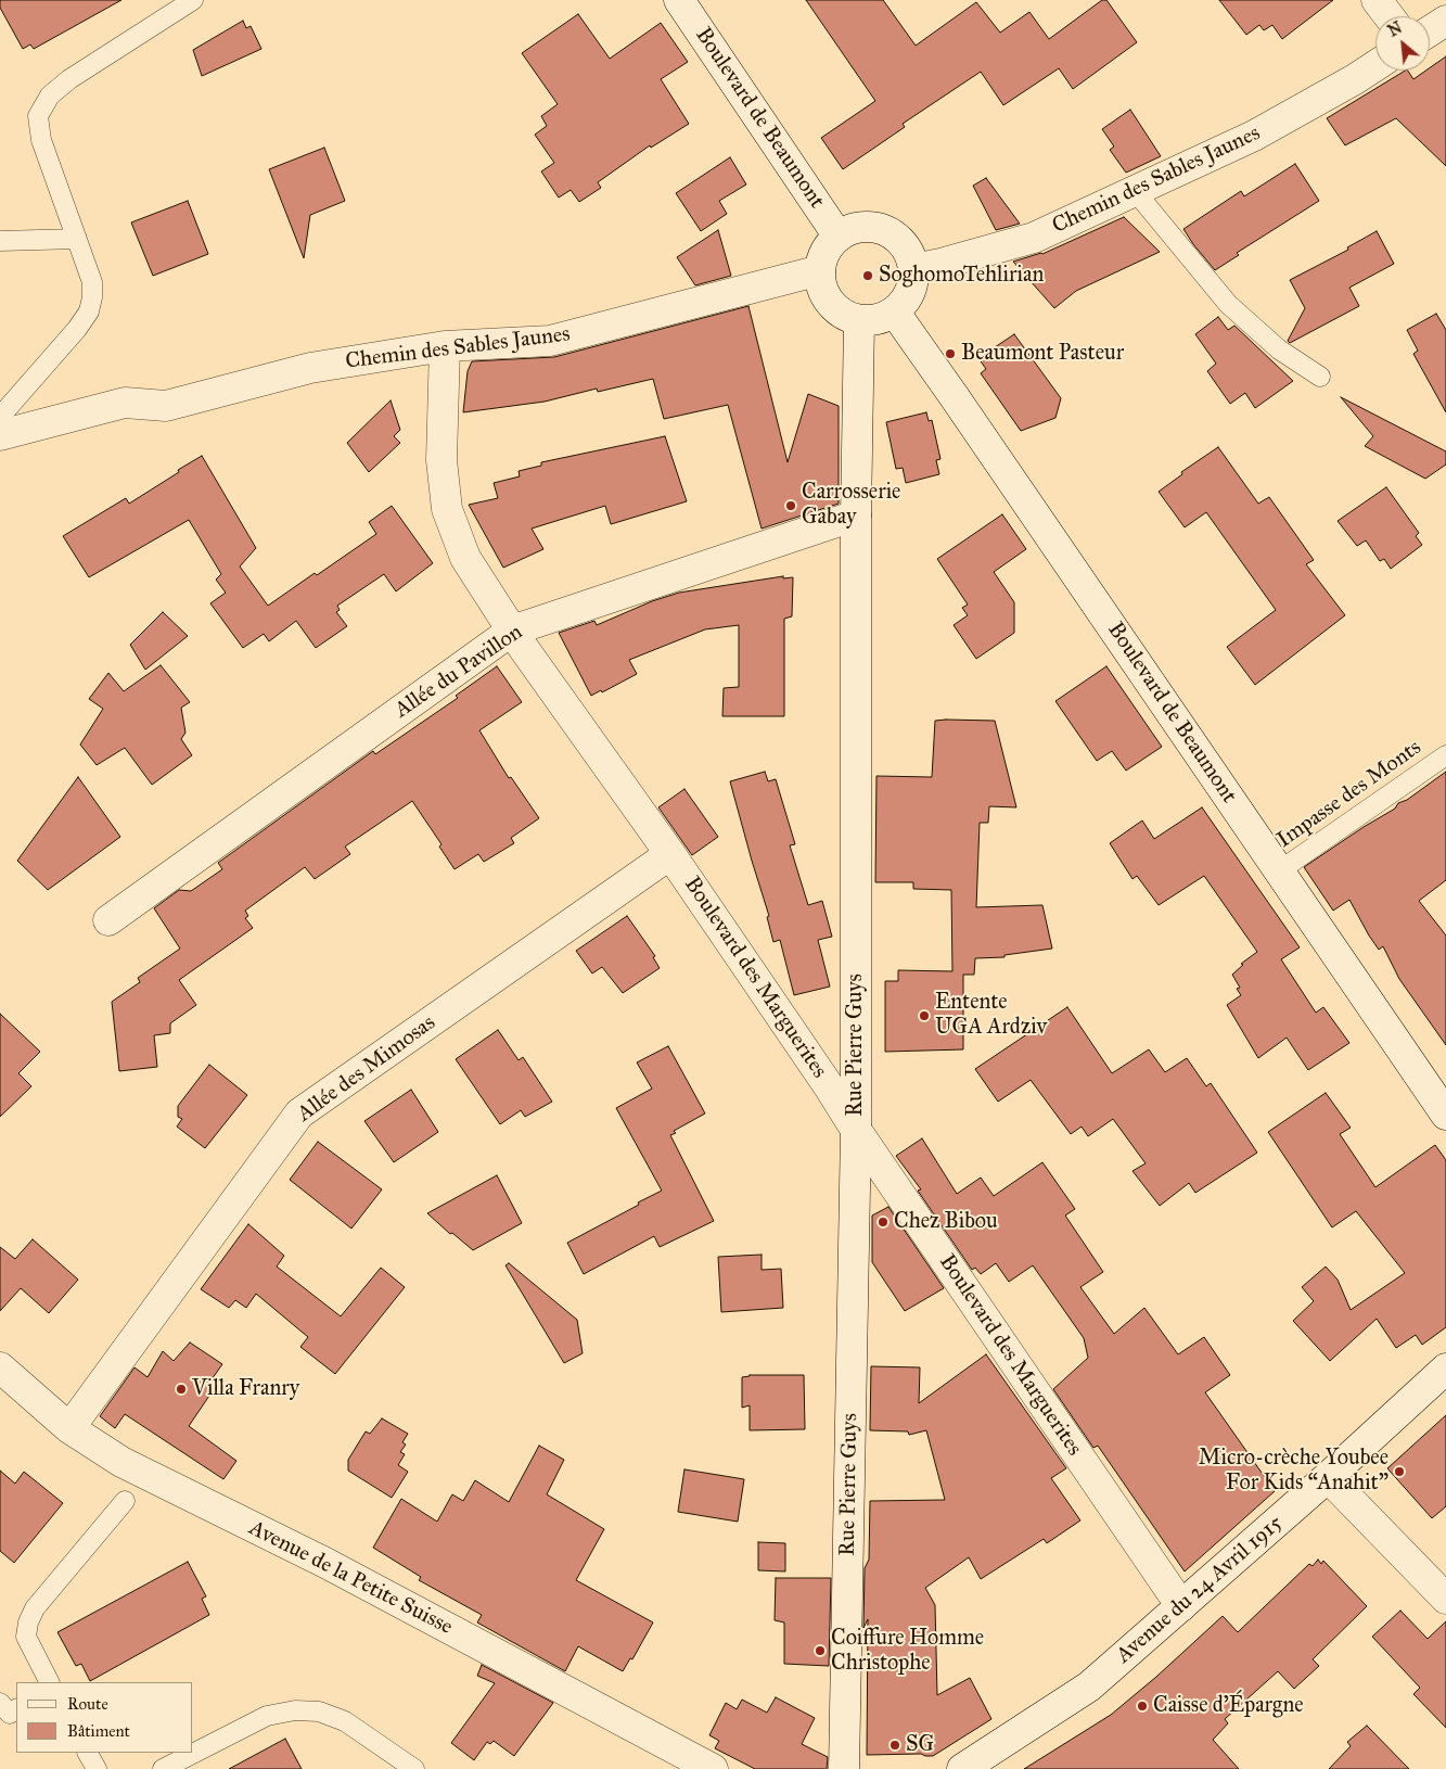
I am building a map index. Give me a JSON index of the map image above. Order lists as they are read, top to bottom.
{
  "streets": {
    "street": [
      "Boulevard de Beaumont",
      "Chemin des Sables Jaunes",
      "Allée du Pavillon",
      "Boulevard des Marguerites",
      "Rue Pierre Guys",
      "Allée des Mimosas",
      "Avenue de la Petite Suisse",
      "Avenue du 24 Avril 1915"
    ],
    "lane": ["Impasse des Monts"]
  },
  "crossings": [
    ["Boulevard de Beaumont", "Chemin des Sables Jaunes"],
    ["Boulevard de Beaumont", "Impasse des Monts"],
    ["Boulevard de Beaumont", "Rue Pierre Guys"],
    ["Chemin des Sables Jaunes", "Boulevard des Marguerites"],
    ["Chemin des Sables Jaunes", "Rue Pierre Guys"],
    ["Allée du Pavillon", "Boulevard des Marguerites"],
    ["Allée du Pavillon", "Rue Pierre Guys"],
    ["Boulevard des Marguerites", "Rue Pierre Guys"],
    ["Boulevard des Marguerites", "Allée des Mimosas"],
    ["Boulevard des Marguerites", "Avenue du 24 Avril 1915"],
    ["Allée des Mimosas", "Avenue de la Petite Suisse"]
  ],
  "places": [
    "SoghomoTehlirian",
    "Beaumont Pasteur",
    "Carrosserie Gabay",
    "Entente UGA Ardziv",
    "Chez Bibou",
    "Villa Franry",
    "Micro-crèche Youbee For Kids “Anahit”",
    "Coiffure Homme Christophe",
    "Caisse d'Épargne",
    "SG"
  ],
  "legend": ["Route", "Bâtiment"],
  "north": "top left"
}
